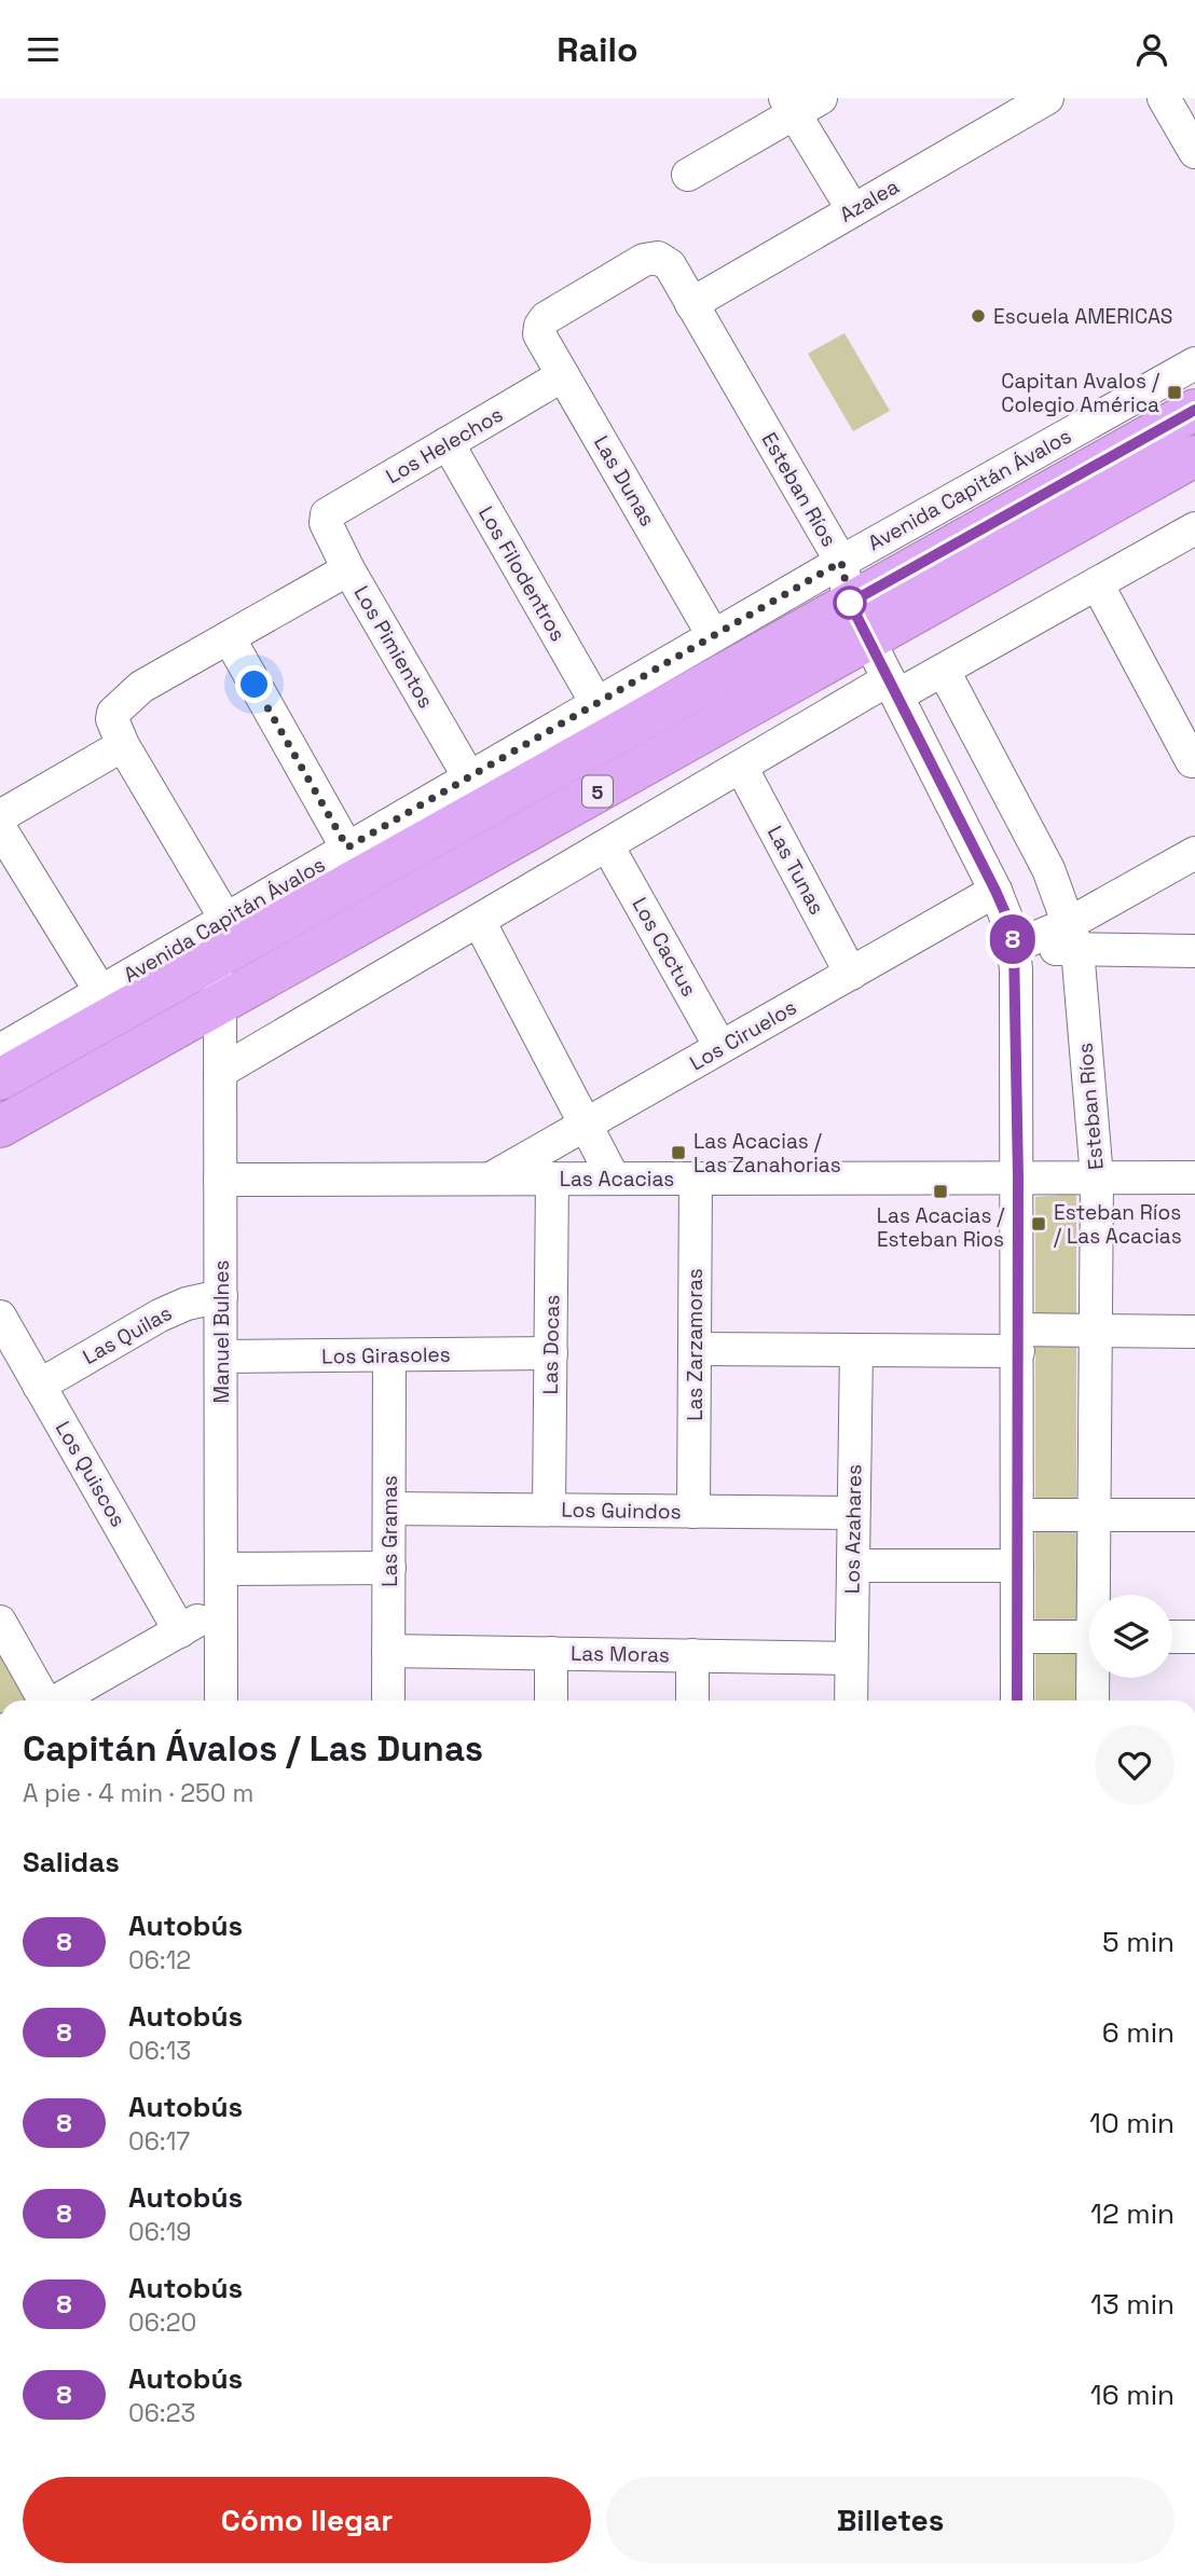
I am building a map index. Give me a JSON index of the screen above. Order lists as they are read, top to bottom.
{
  "streets": {
    "highway": ["Avenida Capitán Ávalos", "5"],
    "street": [
      "Azalea",
      "Los Helechos",
      "Las Dunas",
      "Esteban Ríos",
      "Los Filodentros",
      "Los Pimientos",
      "Las Tunas",
      "Los Cactus",
      "Los Ciruelos",
      "Las Acacias",
      "Manuel Bulnes",
      "Las Quilas",
      "Las Docas",
      "Las Zarzamoras",
      "Los Girasoles",
      "Los Quiscos",
      "Los Guindos",
      "Los Azahares",
      "Las Gramas",
      "Las Moras"
    ]
  },
  "crossings": [
    ["Azalea", "Esteban Ríos"],
    ["Los Helechos", "Las Dunas"],
    ["Los Helechos", "Los Filodentros"],
    ["Los Helechos", "Los Pimientos"],
    ["Las Dunas", "Esteban Ríos"],
    ["Las Dunas", "Avenida Capitán Ávalos"],
    ["Esteban Ríos", "Avenida Capitán Ávalos"],
    ["Esteban Ríos", "5"],
    ["Esteban Ríos", "Los Ciruelos"],
    ["Esteban Ríos", "Las Acacias"],
    ["Avenida Capitán Ávalos", "Los Filodentros"],
    ["Avenida Capitán Ávalos", "Los Pimientos"],
    ["Avenida Capitán Ávalos", "Manuel Bulnes"],
    ["5", "Manuel Bulnes"],
    ["Las Tunas", "Los Ciruelos"],
    ["Los Cactus", "Los Ciruelos"],
    ["Los Ciruelos", "Las Acacias"],
    ["Las Acacias", "Manuel Bulnes"],
    ["Las Acacias", "Las Docas"],
    ["Las Acacias", "Las Zarzamoras"],
    ["Manuel Bulnes", "Las Quilas"],
    ["Manuel Bulnes", "Los Girasoles"],
    ["Las Quilas", "Los Quiscos"],
    ["Las Docas", "Los Girasoles"],
    ["Las Docas", "Los Guindos"],
    ["Las Zarzamoras", "Los Guindos"],
    ["Los Girasoles", "Las Gramas"],
    ["Los Guindos", "Los Azahares"],
    ["Los Guindos", "Las Gramas"],
    ["Los Azahares", "Las Moras"],
    ["Las Gramas", "Las Moras"]
  ],
  "places": {
    "other": ["Escuela AMERICAS"],
    "transit": [
      "Capitan Avalos / Colegio América",
      "Las Acacias / Las Zanahorias",
      "Las Acacias / Esteban Rios",
      "Esteban Ríos / Las Acacias"
    ]
  },
  "lines": ["bus line 8"],
  "page": {
    "header": "Railo",
    "on_map": "8",
    "heading": [
      ["Capitán Ávalos / Las Dunas", "A pie · 4 min · 250 m"],
      "Salidas"
    ],
    "list": [
      {
        "mark": "8",
        "name": "Autobús",
        "note": "06:12",
        "value": "5 min"
      },
      {
        "mark": "8",
        "name": "Autobús",
        "note": "06:13",
        "value": "6 min"
      },
      {
        "mark": "8",
        "name": "Autobús",
        "note": "06:17",
        "value": "10 min"
      },
      {
        "mark": "8",
        "name": "Autobús",
        "note": "06:19",
        "value": "12 min"
      },
      {
        "mark": "8",
        "name": "Autobús",
        "note": "06:20",
        "value": "13 min"
      },
      {
        "mark": "8",
        "name": "Autobús",
        "note": "06:23",
        "value": "16 min"
      }
    ],
    "buttons": ["Cómo llegar", "Billetes"]
  }
}
